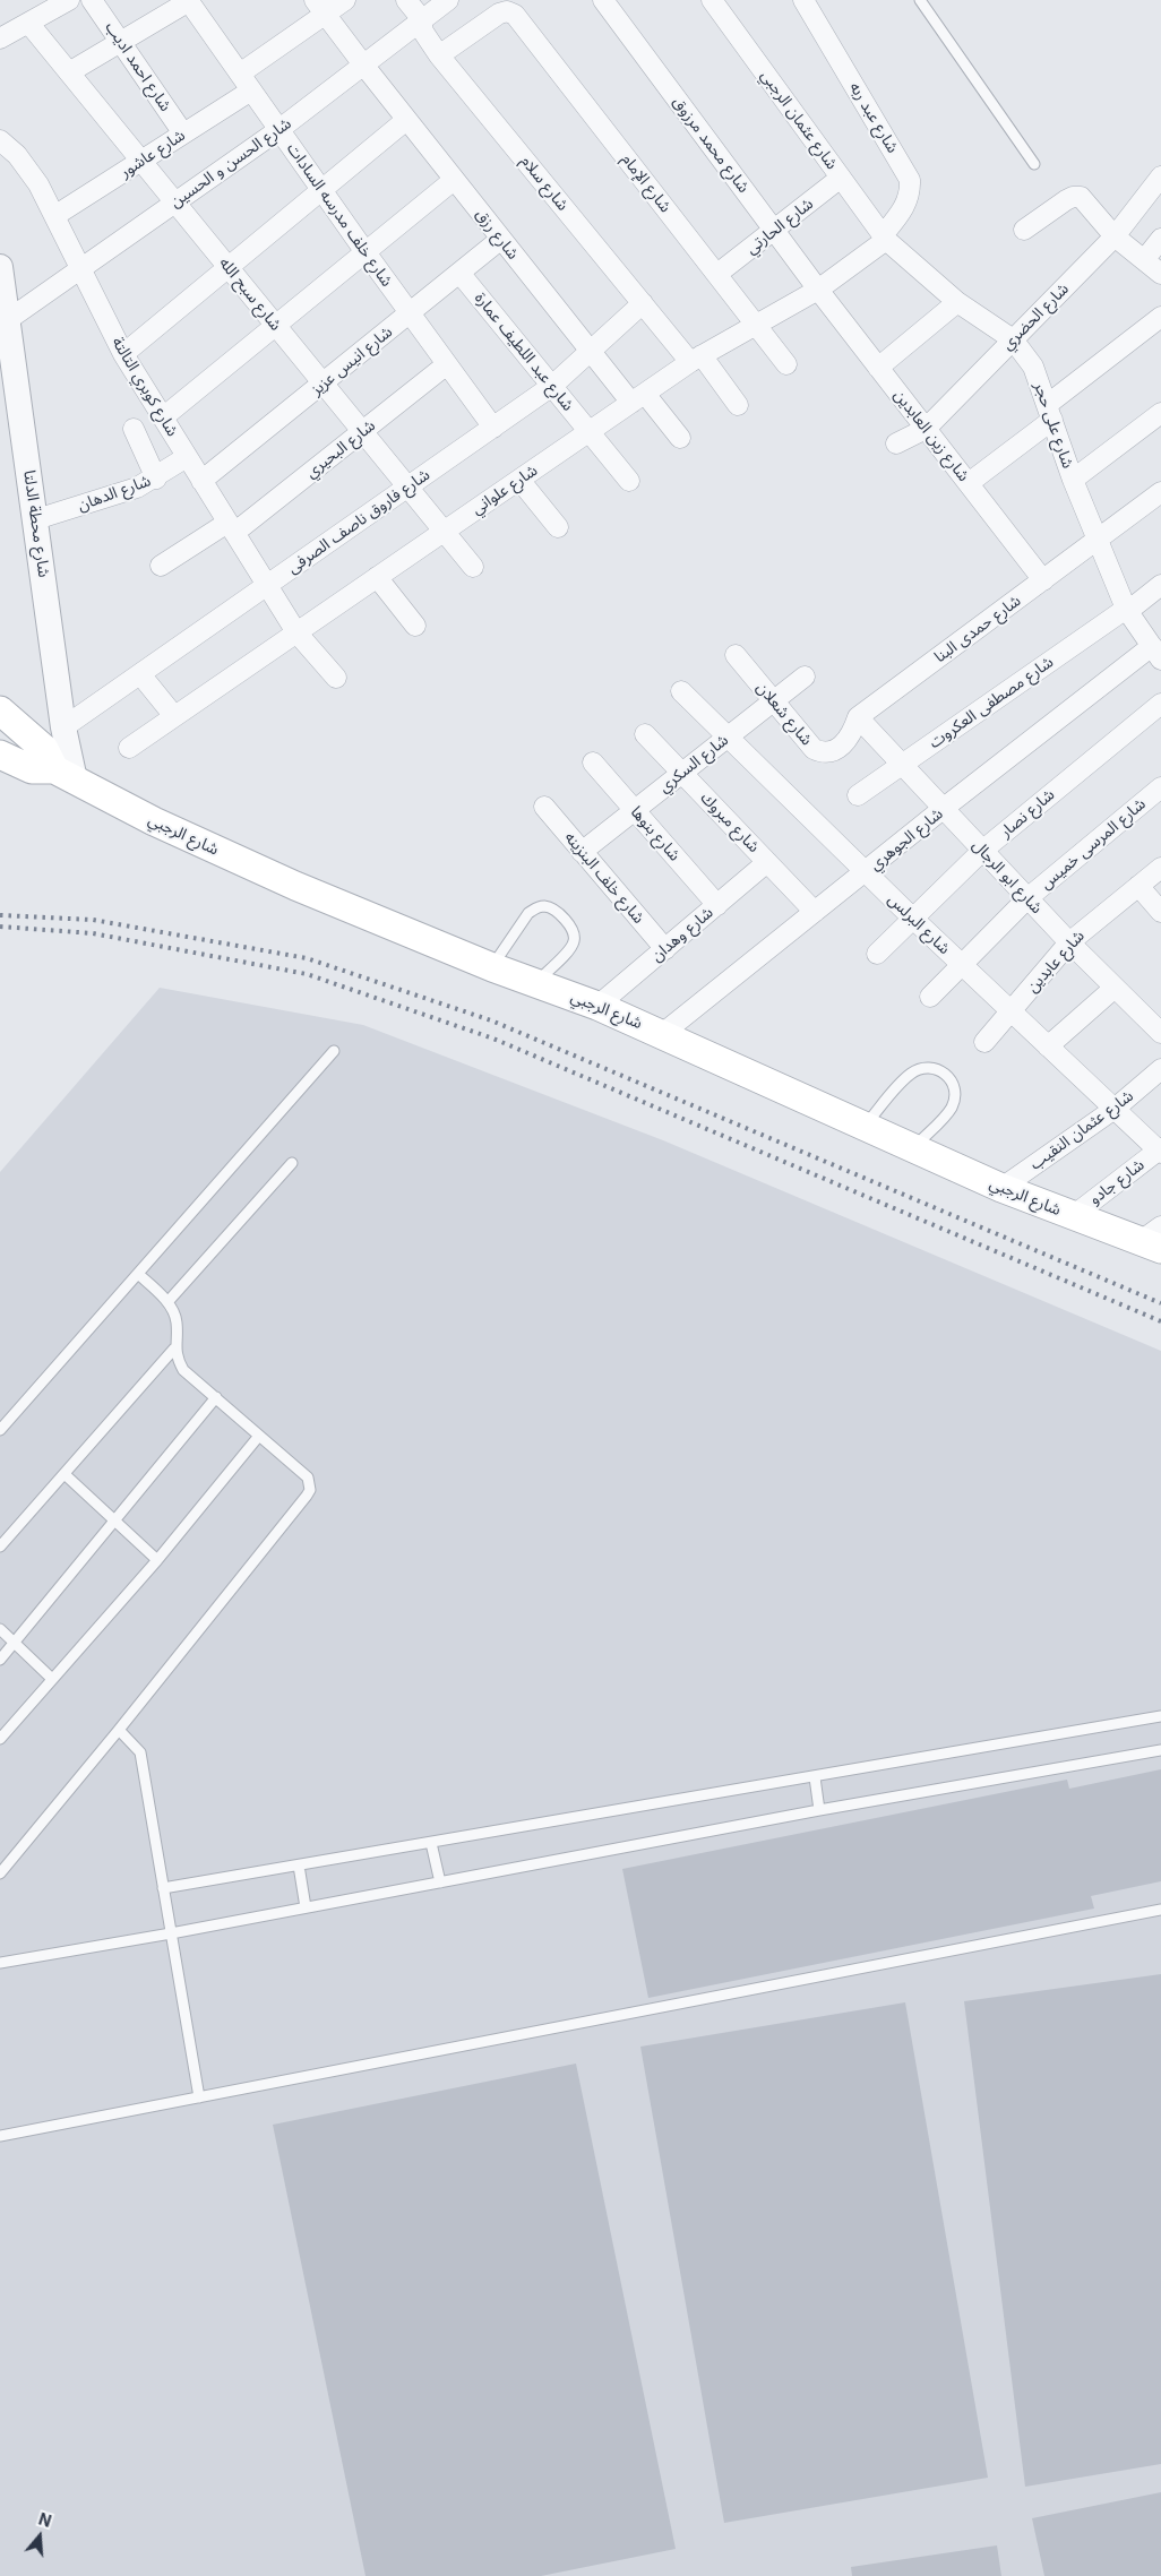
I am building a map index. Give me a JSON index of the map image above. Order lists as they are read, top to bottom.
{
  "streets": {
    "main road": ["شارع الرجبي"],
    "street": [
      "شارع احمد اديب",
      "شارع عبد ربه",
      "شارع عثمان الرجبي",
      "شارع محمد مرزوق",
      "شارع عاشور",
      "شارع الحسن و الحسين",
      "شارع سلام",
      "شارع الإمام",
      "شارع خلف مدرسه السادات",
      "شارع الحارتي",
      "شارع رزق",
      "شارع سبح الله",
      "شارع الحضري",
      "شارع عبد اللطيف عمارة",
      "شارع انيس عزيز",
      "شارع كوبري التالتة",
      "شارع على حجر",
      "شارع زين العابدين",
      "شارع البحيري",
      "شارع علواني",
      "شارع الدهان",
      "شارع فاروق ناصف الصرفى",
      "شارع محطة الدلتا",
      "شارع حمدى البنا",
      "شارع مصطفى العكروت",
      "شارع شعلان",
      "شارع السكري",
      "شارع نصار",
      "شارع مبروك",
      "شارع بنوها",
      "شارع الجوهري",
      "شارع المرسى خميس",
      "شارع ابو الرجال",
      "شارع خلف البنزينه",
      "شارع البرلس",
      "شارع وهدان",
      "شارع عابدين",
      "شارع عثمان النقيب",
      "شارع جادو"
    ]
  },
  "crossings": [
    ["شارع احمد اديب", "شارع عاشور"],
    ["شارع عبد ربه", "شارع عثمان الرجبي"],
    ["شارع عبد ربه", "شارع على حجر"],
    ["شارع عبد ربه", "شارع علواني"],
    ["شارع عثمان الرجبي", "شارع الحارتي"],
    ["شارع عثمان الرجبي", "شارع على حجر"],
    ["شارع عثمان الرجبي", "شارع علواني"],
    ["شارع محمد مرزوق", "شارع الحارتي"],
    ["شارع محمد مرزوق", "شارع زين العابدين"],
    ["شارع محمد مرزوق", "شارع علواني"],
    ["شارع عاشور", "شارع خلف مدرسه السادات"],
    ["شارع عاشور", "شارع سبح الله"],
    ["شارع عاشور", "شارع كوبري التالتة"],
    ["شارع الحسن و الحسين", "شارع سلام"],
    ["شارع الحسن و الحسين", "شارع خلف مدرسه السادات"],
    ["شارع الحسن و الحسين", "شارع رزق"],
    ["شارع الحسن و الحسين", "شارع سبح الله"],
    ["شارع الحسن و الحسين", "شارع كوبري التالتة"],
    ["شارع الحسن و الحسين", "شارع محطة الدلتا"],
    ["شارع سلام", "شارع الإمام"],
    ["شارع سلام", "شارع علواني"],
    ["شارع سلام", "شارع فاروق ناصف الصرفى"],
    ["شارع الإمام", "شارع الحارتي"],
    ["شارع الإمام", "شارع علواني"],
    ["شارع خلف مدرسه السادات", "شارع انيس عزيز"],
    ["شارع خلف مدرسه السادات", "شارع البحيري"],
    ["شارع خلف مدرسه السادات", "شارع فاروق ناصف الصرفى"],
    ["شارع رزق", "شارع انيس عزيز"],
    ["شارع رزق", "شارع علواني"],
    ["شارع رزق", "شارع فاروق ناصف الصرفى"],
    ["شارع سبح الله", "شارع انيس عزيز"],
    ["شارع سبح الله", "شارع البحيري"],
    ["شارع سبح الله", "شارع علواني"],
    ["شارع سبح الله", "شارع فاروق ناصف الصرفى"],
    ["شارع الحضري", "شارع على حجر"],
    ["شارع الحضري", "شارع زين العابدين"],
    ["شارع عبد اللطيف عمارة", "شارع انيس عزيز"],
    ["شارع عبد اللطيف عمارة", "شارع علواني"],
    ["شارع عبد اللطيف عمارة", "شارع فاروق ناصف الصرفى"],
    ["شارع انيس عزيز", "شارع كوبري التالتة"],
    ["شارع كوبري التالتة", "شارع البحيري"],
    ["شارع كوبري التالتة", "شارع علواني"],
    ["شارع كوبري التالتة", "شارع الدهان"],
    ["شارع كوبري التالتة", "شارع فاروق ناصف الصرفى"],
    ["شارع على حجر", "شارع علواني"],
    ["شارع على حجر", "شارع حمدى البنا"],
    ["شارع على حجر", "شارع مصطفى العكروت"],
    ["شارع على حجر", "شارع الجوهري"],
    ["شارع زين العابدين", "شارع علواني"],
    ["شارع زين العابدين", "شارع حمدى البنا"],
    ["شارع الدهان", "شارع محطة الدلتا"],
    ["شارع فاروق ناصف الصرفى", "شارع محطة الدلتا"],
    ["شارع محطة الدلتا", "شارع الرجبي"],
    ["شارع حمدى البنا", "شارع شعلان"],
    ["شارع حمدى البنا", "شارع ابو الرجال"],
    ["شارع مصطفى العكروت", "شارع ابو الرجال"],
    ["شارع شعلان", "شارع السكري"],
    ["شارع شعلان", "شارع ابو الرجال"],
    ["شارع السكري", "شارع مبروك"],
    ["شارع السكري", "شارع بنوها"],
    ["شارع السكري", "شارع خلف البنزينه"],
    ["شارع السكري", "شارع البرلس"],
    ["شارع نصار", "شارع ابو الرجال"],
    ["شارع نصار", "شارع البرلس"],
    ["شارع مبروك", "شارع الجوهري"],
    ["شارع مبروك", "شارع وهدان"],
    ["شارع بنوها", "شارع وهدان"],
    ["شارع الرجبي", "شارع الجوهري"],
    ["شارع الرجبي", "شارع وهدان"],
    ["شارع الرجبي", "شارع عثمان النقيب"],
    ["شارع الرجبي", "شارع جادو"],
    ["شارع الجوهري", "شارع ابو الرجال"],
    ["شارع الجوهري", "شارع البرلس"],
    ["شارع المرسى خميس", "شارع ابو الرجال"],
    ["شارع المرسى خميس", "شارع البرلس"],
    ["شارع ابو الرجال", "شارع عابدين"],
    ["شارع خلف البنزينه", "شارع وهدان"],
    ["شارع البرلس", "شارع عابدين"],
    ["شارع البرلس", "شارع عثمان النقيب"],
    ["شارع البرلس", "شارع جادو"]
  ],
  "north": "top"
}
